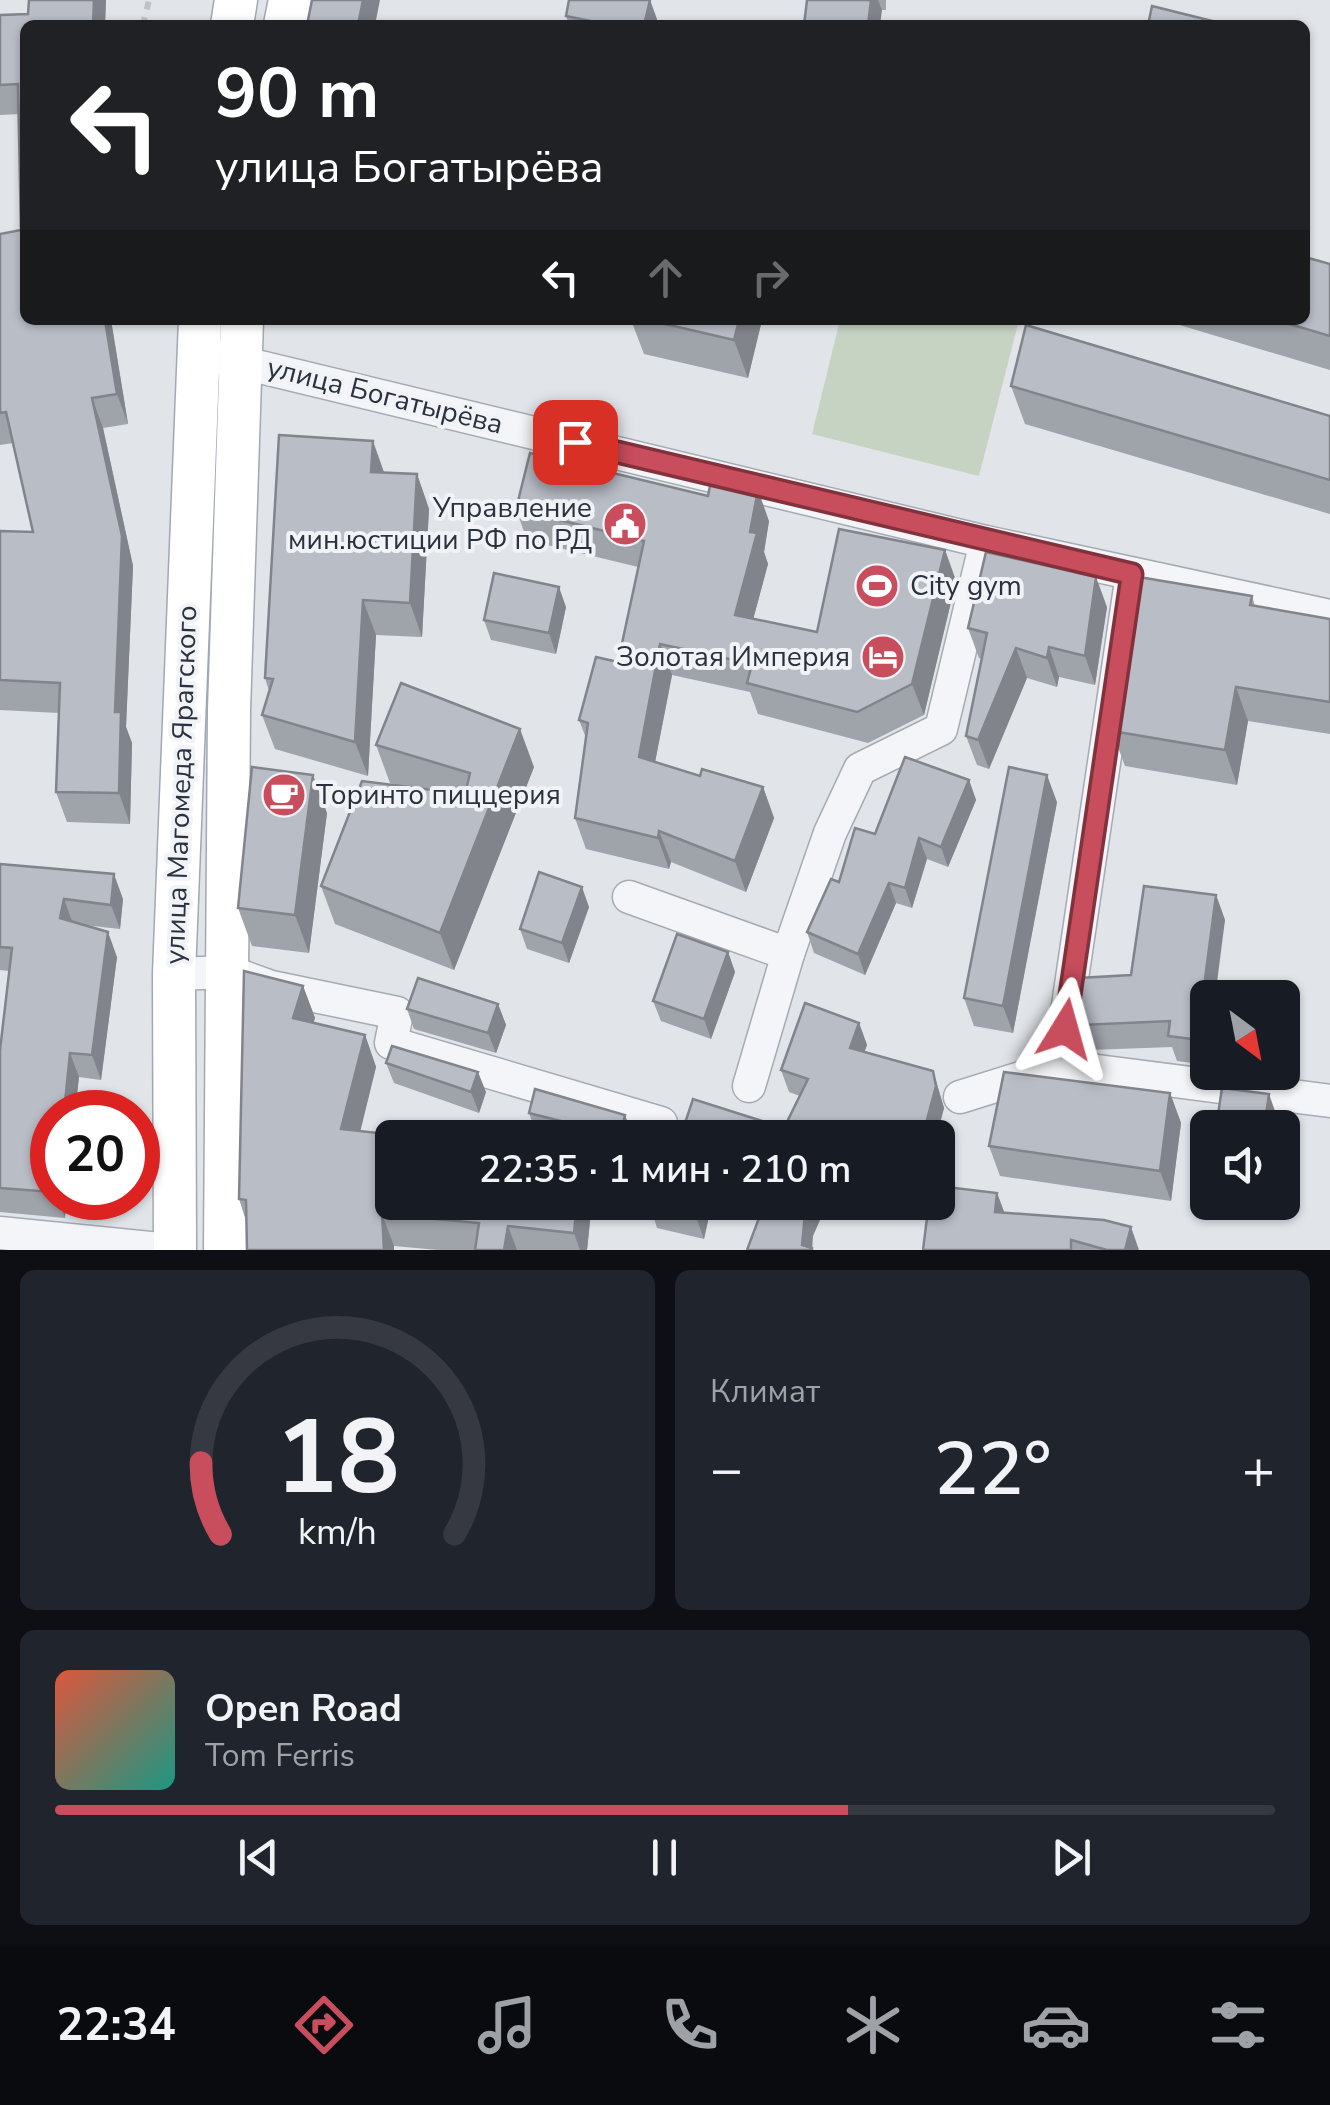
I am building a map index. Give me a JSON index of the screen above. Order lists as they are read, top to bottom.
{
  "streets": {
    "main road": ["улица Магомеда Ярагского"],
    "street": ["улица Богатырёва"]
  },
  "crossings": [
    ["улица Богатырёва", "улица Магомеда Ярагского"]
  ],
  "places": {
    "public building": ["Управление мин.юстиции РФ по РД"],
    "sports": ["City gym"],
    "hotel": ["Золотая Империя"],
    "cafe": ["Торинто пиццерия"]
  },
  "north": "bottom right",
  "page": {
    "turn": ["90 m", "улица Богатырёва"],
    "limit": "20",
    "trip": "22:35 · 1 мин · 210 m",
    "tile": "Климат",
    "heat": ["−", "22°", "+"],
    "song": ["Open Road", "Tom Ferris"],
    "tabs": "22:34",
    "gauge": ["18", "km/h"]
  }
}
